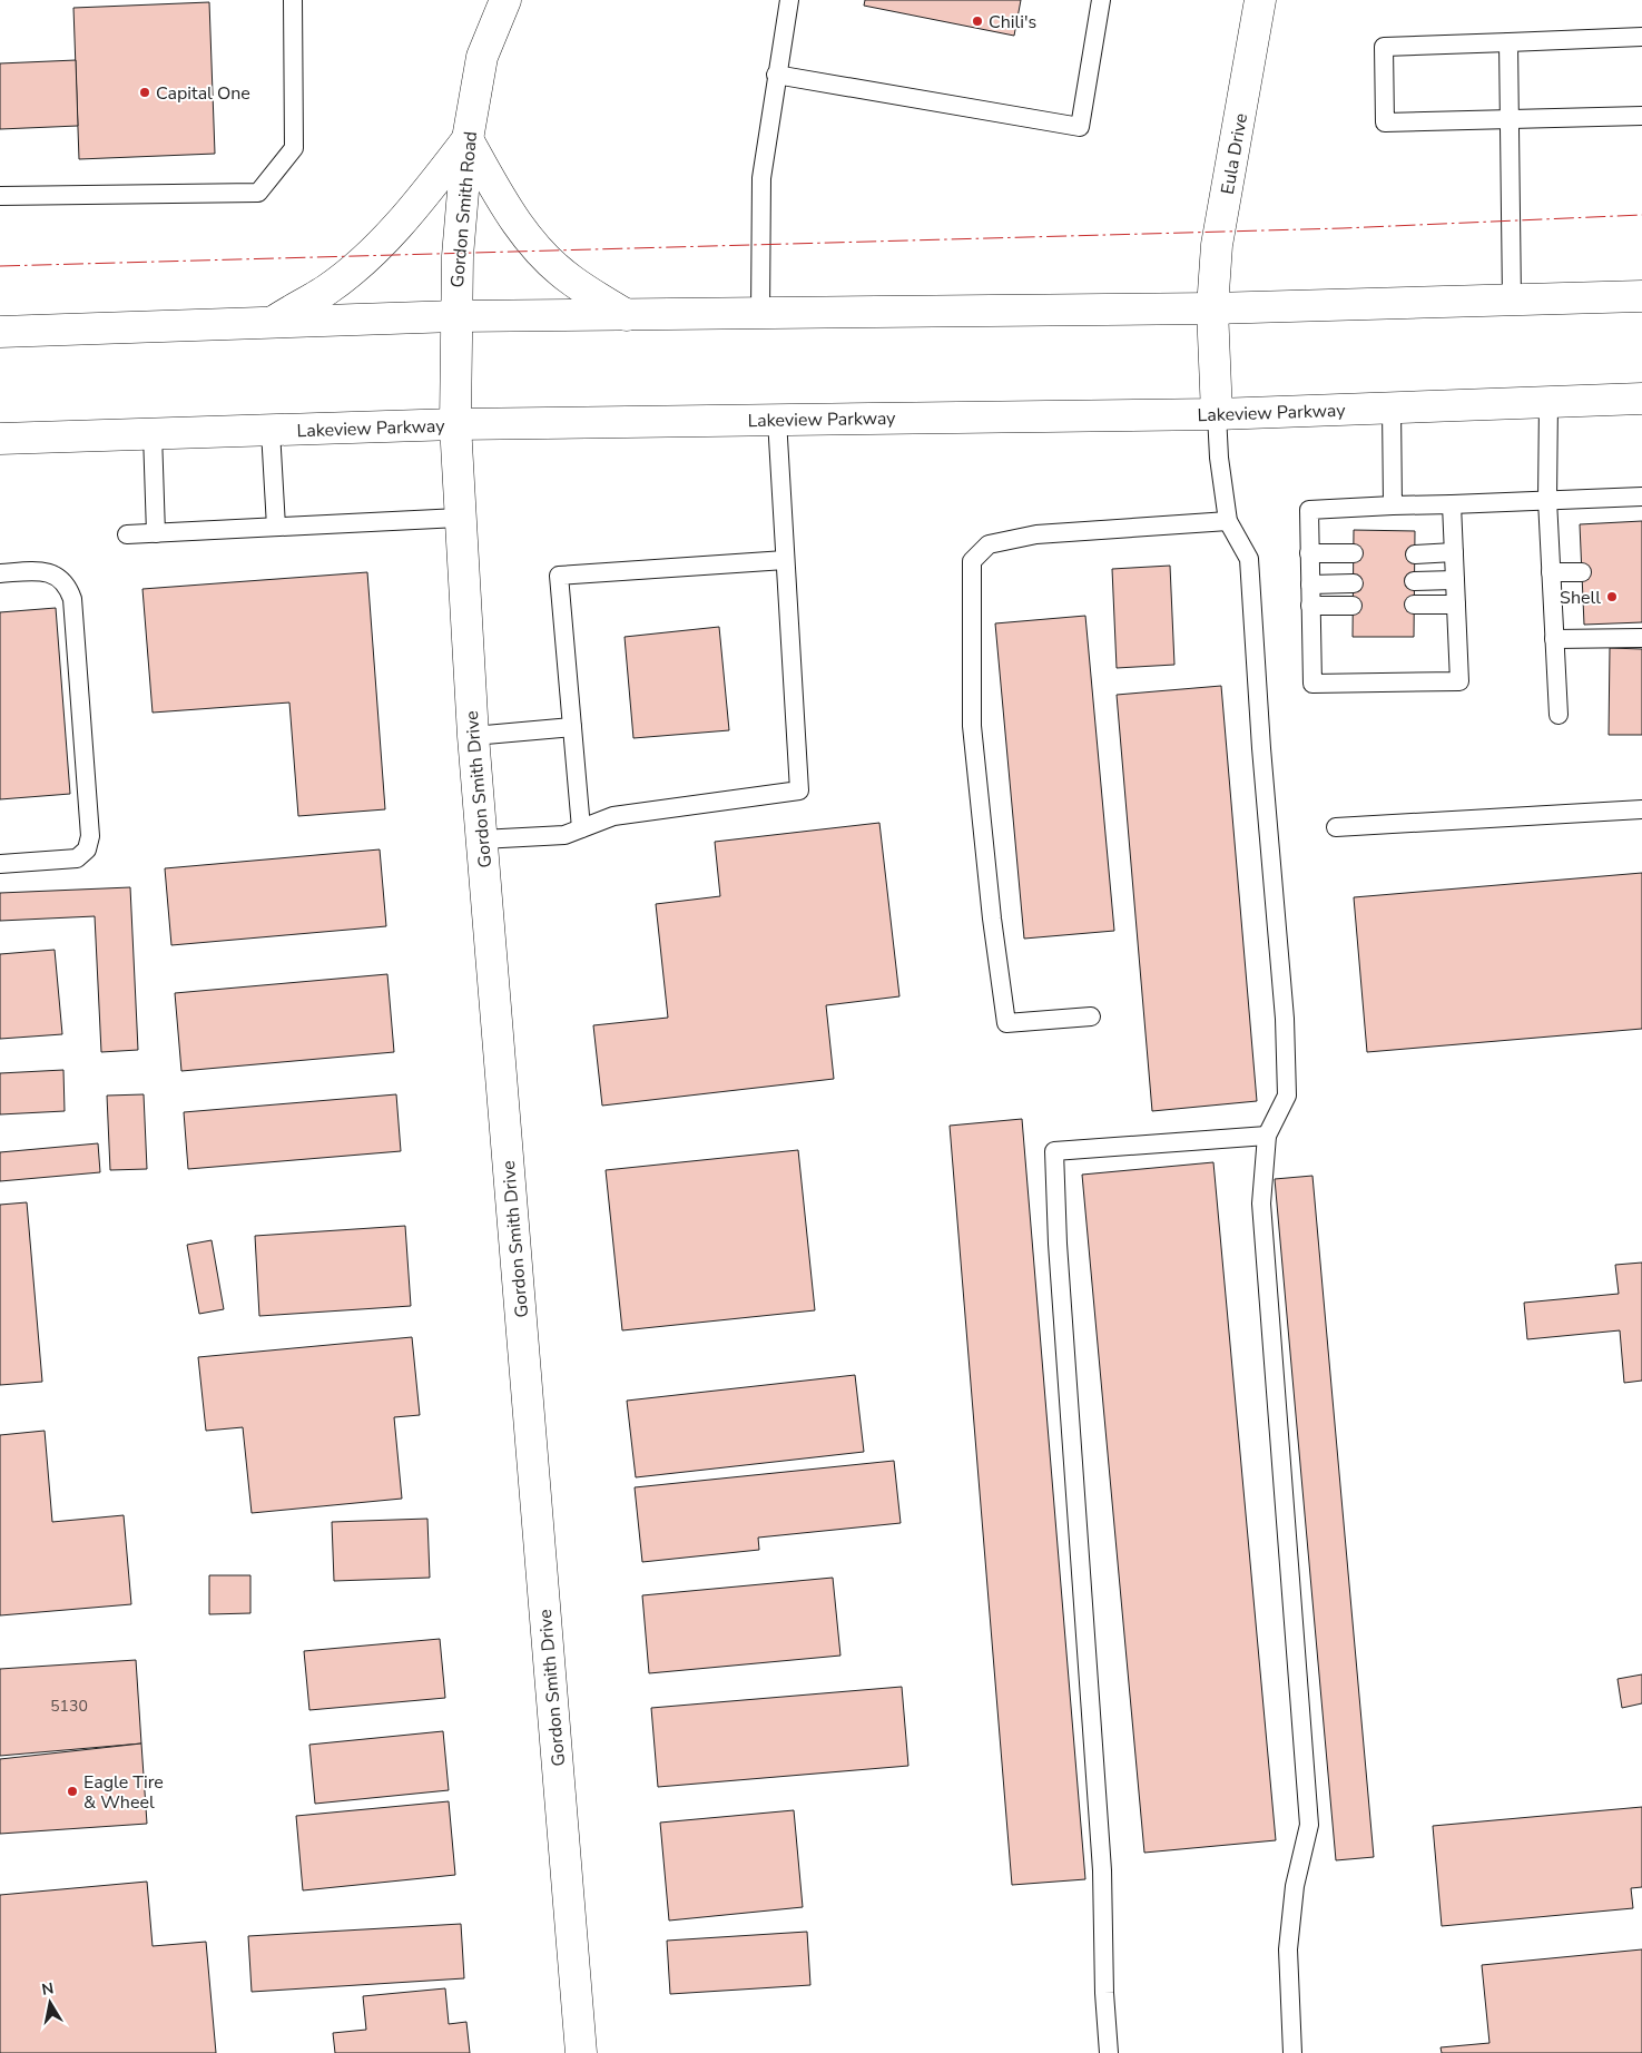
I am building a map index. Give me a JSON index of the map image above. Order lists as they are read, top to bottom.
{
  "streets": {
    "main road": [
      "Eula Drive",
      "Gordon Smith Road",
      "Lakeview Parkway",
      "Gordon Smith Drive"
    ]
  },
  "crossings": [
    ["Eula Drive", "Lakeview Parkway"],
    ["Gordon Smith Road", "Lakeview Parkway"],
    ["Gordon Smith Road", "Gordon Smith Drive"],
    ["Lakeview Parkway", "Gordon Smith Drive"]
  ],
  "places": [
    "Chili's",
    "Capital One",
    "Shell",
    "Eagle Tire & Wheel"
  ],
  "house_numbers": ["5130"],
  "north": "top"
}
